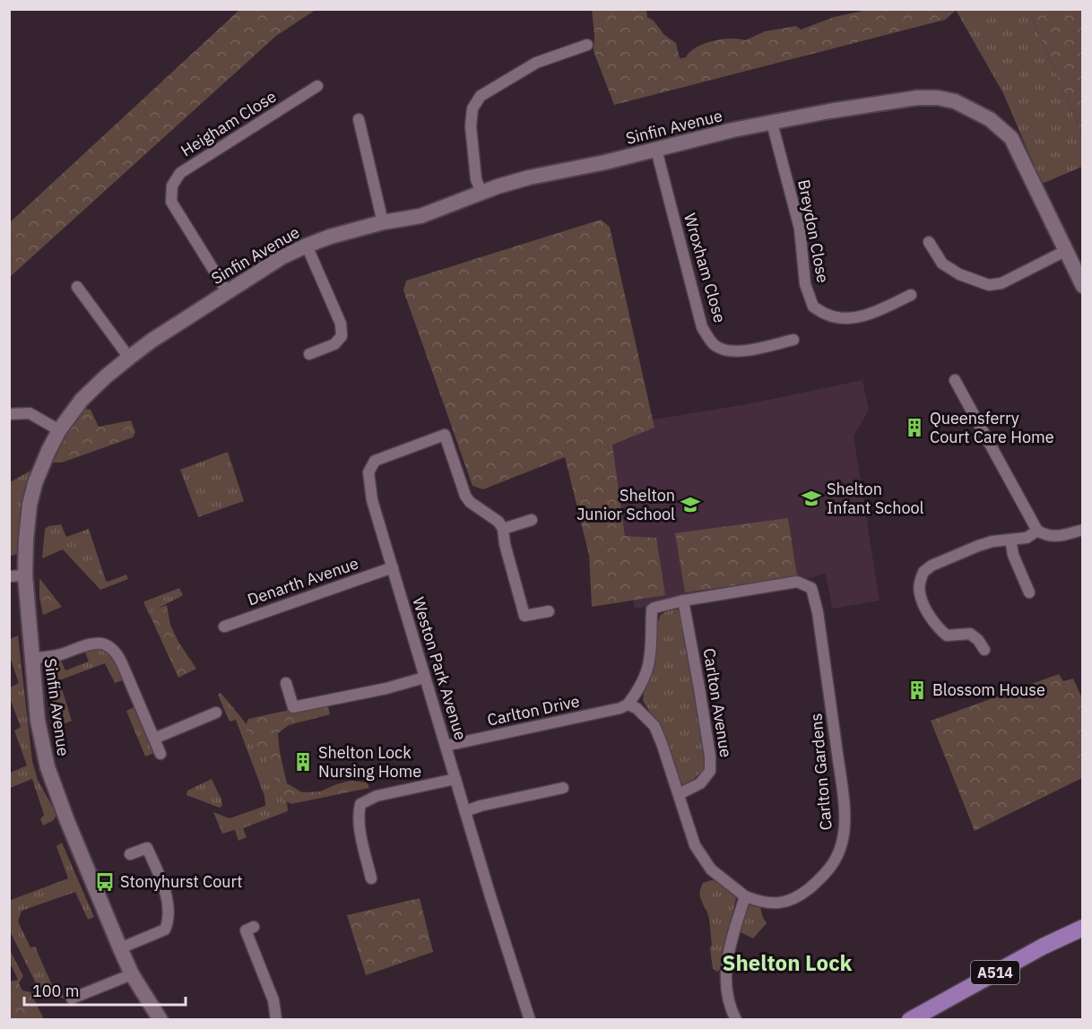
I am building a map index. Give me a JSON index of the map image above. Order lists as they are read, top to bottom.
{
  "streets": {
    "main road": ["A514"],
    "street": [
      "Heigham Close",
      "Sinfin Avenue",
      "Breydon Close",
      "Wroxham Close",
      "Denarth Avenue",
      "Weston Park Avenue",
      "Carlton Avenue",
      "Carlton Drive",
      "Carlton Gardens"
    ]
  },
  "crossings": [
    ["Heigham Close", "Sinfin Avenue"],
    ["Sinfin Avenue", "Breydon Close"],
    ["Sinfin Avenue", "Wroxham Close"],
    ["Denarth Avenue", "Weston Park Avenue"],
    ["Weston Park Avenue", "Carlton Drive"],
    ["Carlton Avenue", "Carlton Gardens"]
  ],
  "districts": ["Shelton Lock"],
  "places": {
    "building": ["Queensferry Court Care Home", "Blossom House", "Shelton Lock Nursing Home"],
    "school or university": ["Shelton Infant School", "Shelton Junior School"],
    "bus stop": ["Stonyhurst Court"]
  },
  "scale_bar": "100 m"
}
